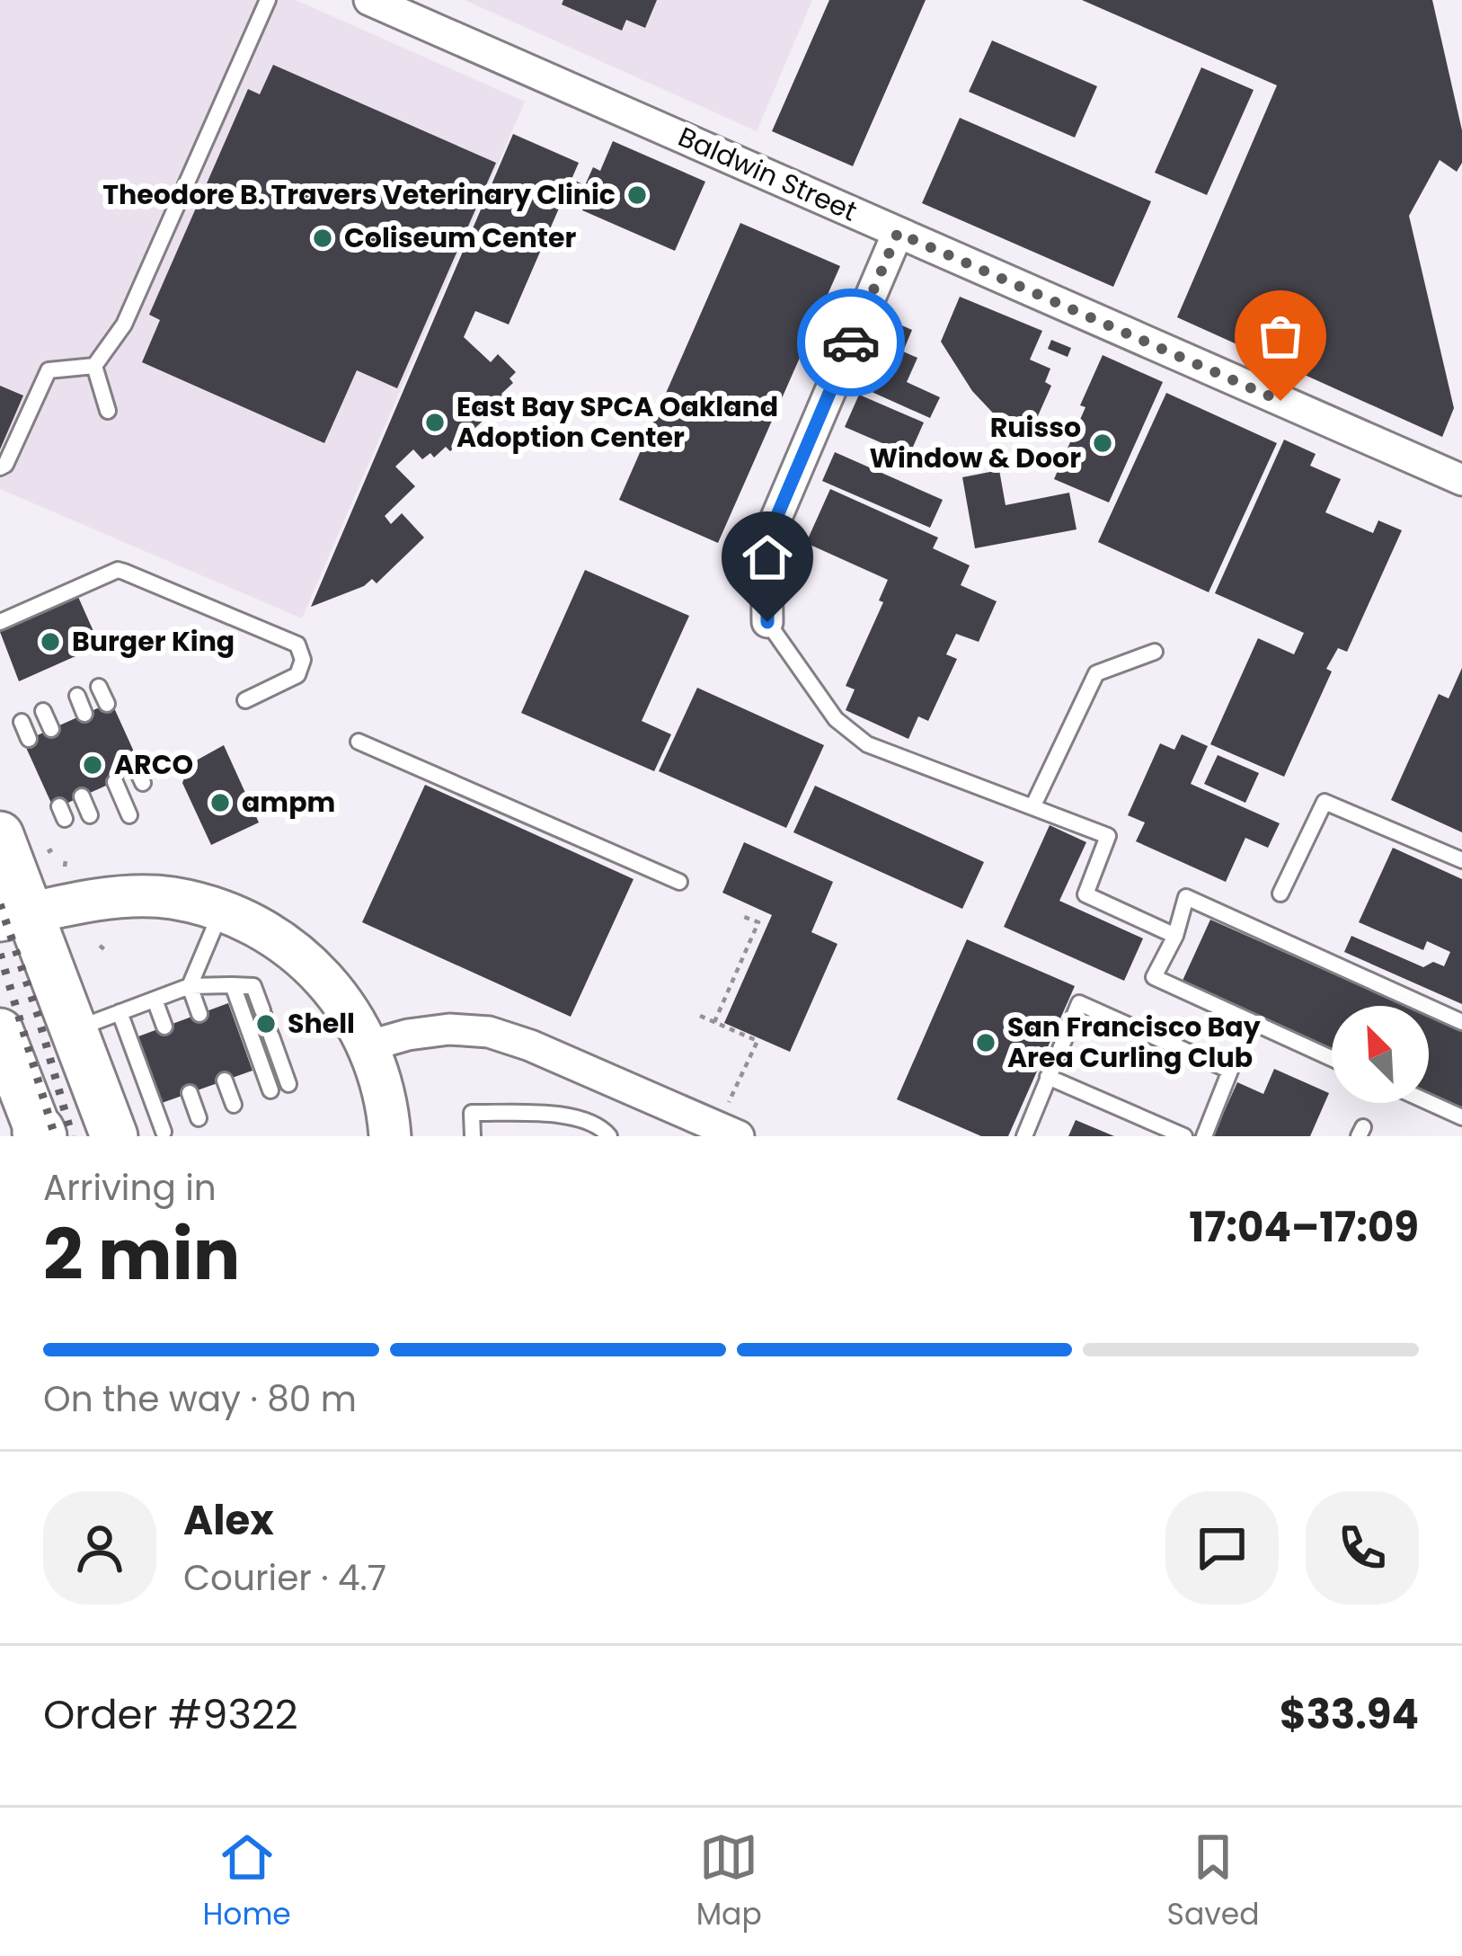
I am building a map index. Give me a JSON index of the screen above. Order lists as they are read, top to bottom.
{
  "streets": {
    "street": ["Baldwin Street"]
  },
  "places": [
    "Theodore B. Travers Veterinary Clinic",
    "Coliseum Center",
    "East Bay SPCA Oakland Adoption Center",
    "Ruisso Window & Door",
    "Burger King",
    "ARCO",
    "ampm",
    "Shell",
    "San Francisco Bay Area Curling Club"
  ],
  "north": "top left",
  "page": {
    "heading": ["2 min", "Arriving in", "17:04–17:09"],
    "panel": [
      "Alex",
      "Courier · 4.7",
      "Order #9322",
      "$33.94"
    ],
    "bar": "On the way · 80 m",
    "tabs": ["Home", "Map", "Saved"]
  }
}
